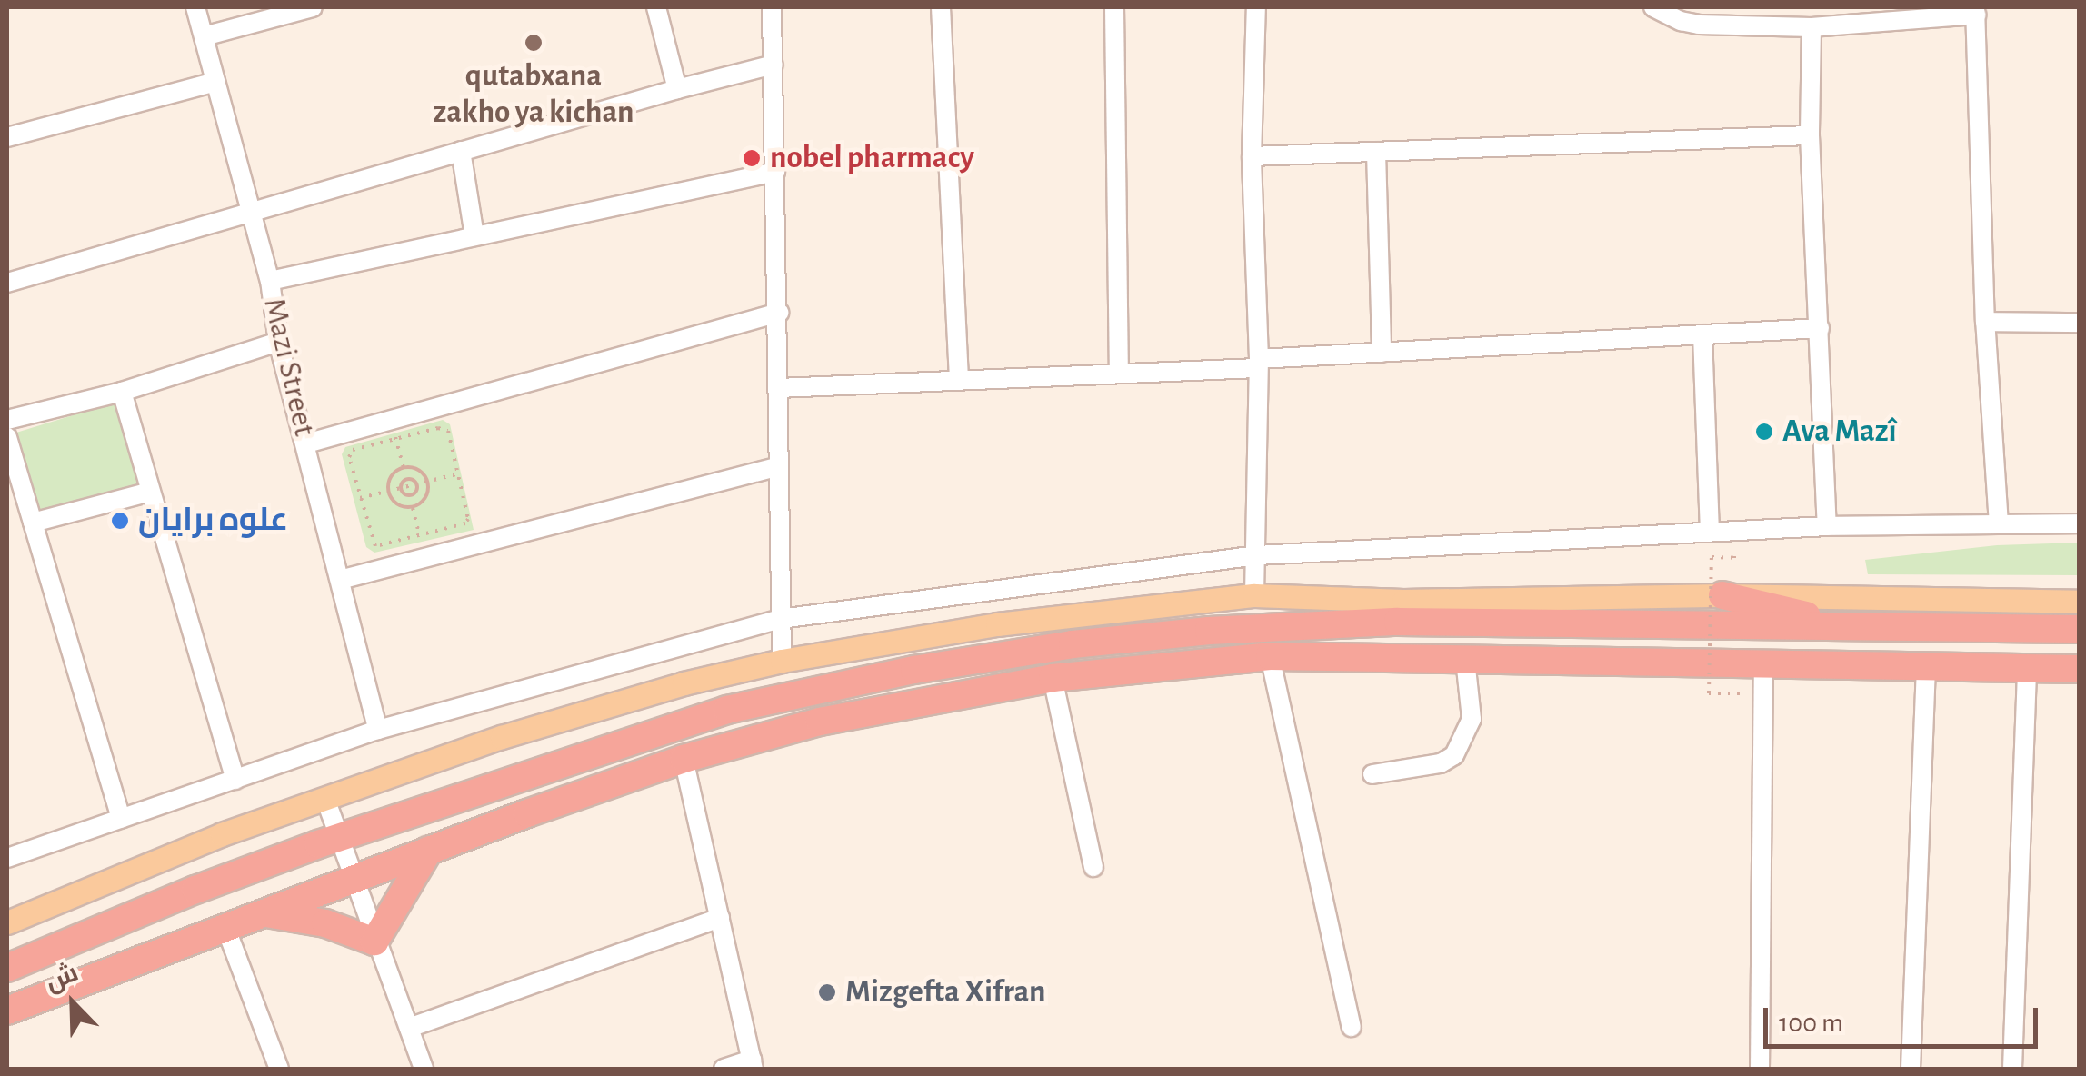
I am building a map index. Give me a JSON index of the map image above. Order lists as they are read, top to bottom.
{
  "streets": {
    "street": ["Mazi Street"]
  },
  "places": [
    "qutabxana zakho ya kichan",
    "nobel pharmacy",
    "Ava Mazî",
    "علوه برايان",
    "Mizgefta Xifran"
  ],
  "scale_bar": "100 m",
  "north": "top left"
}
